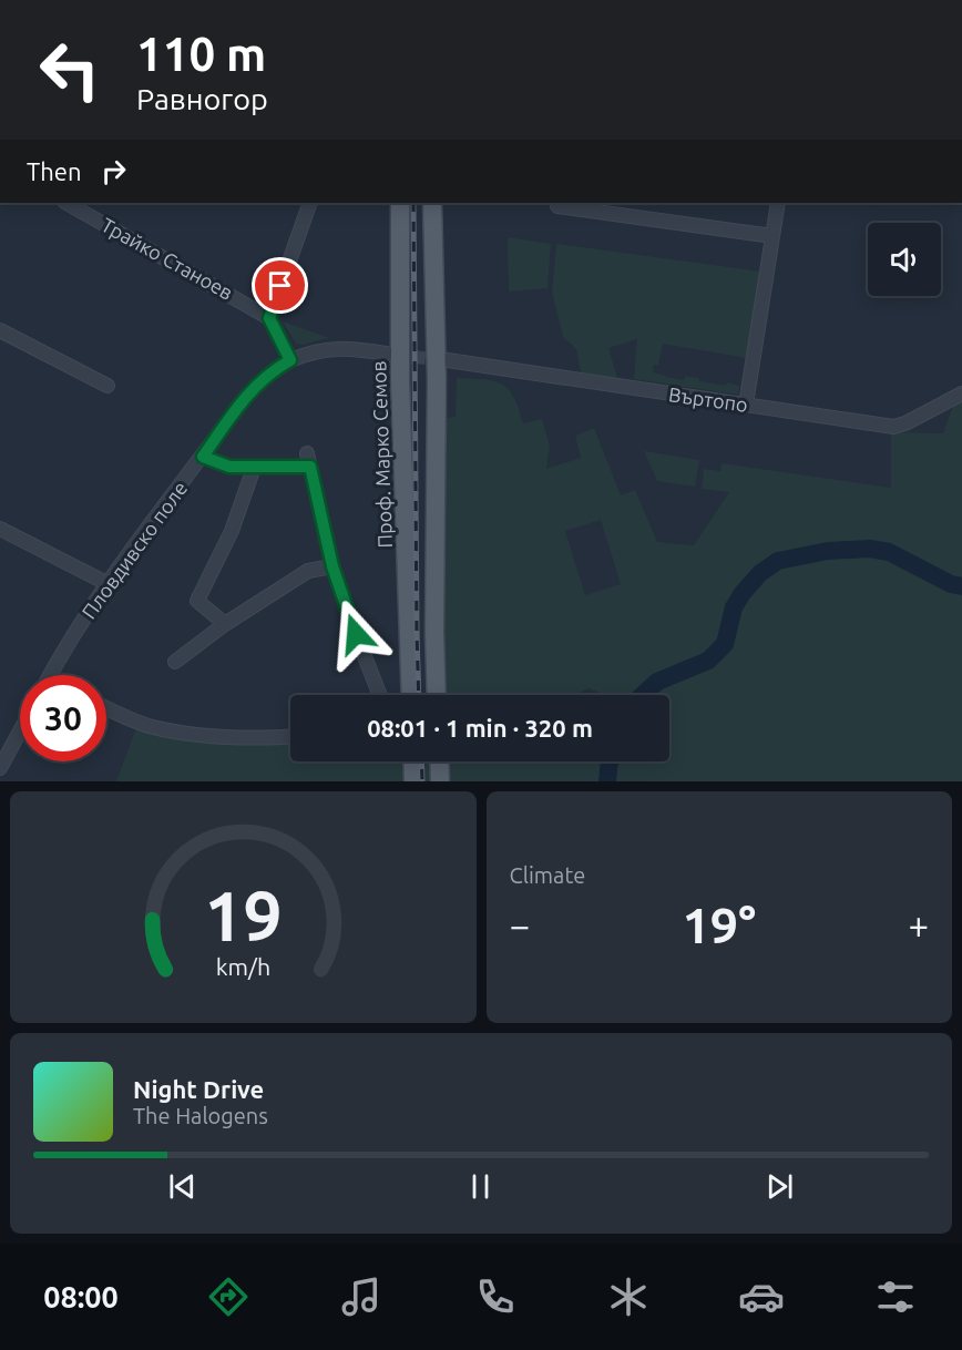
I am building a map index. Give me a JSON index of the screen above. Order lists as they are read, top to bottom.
{
  "streets": {
    "main road": ["Проф. Марко Семов"],
    "street": ["Трайко Станоев", "Въртопо", "Пловдивско поле"]
  },
  "page": {
    "turn": ["110 m", "Равногор"],
    "then": "Then",
    "limit": "30",
    "trip": "08:01 · 1 min · 320 m",
    "tile": "Climate",
    "heat": ["−", "19°", "+"],
    "song": ["Night Drive", "The Halogens"],
    "tabs": "08:00",
    "gauge": ["19", "km/h"]
  }
}
